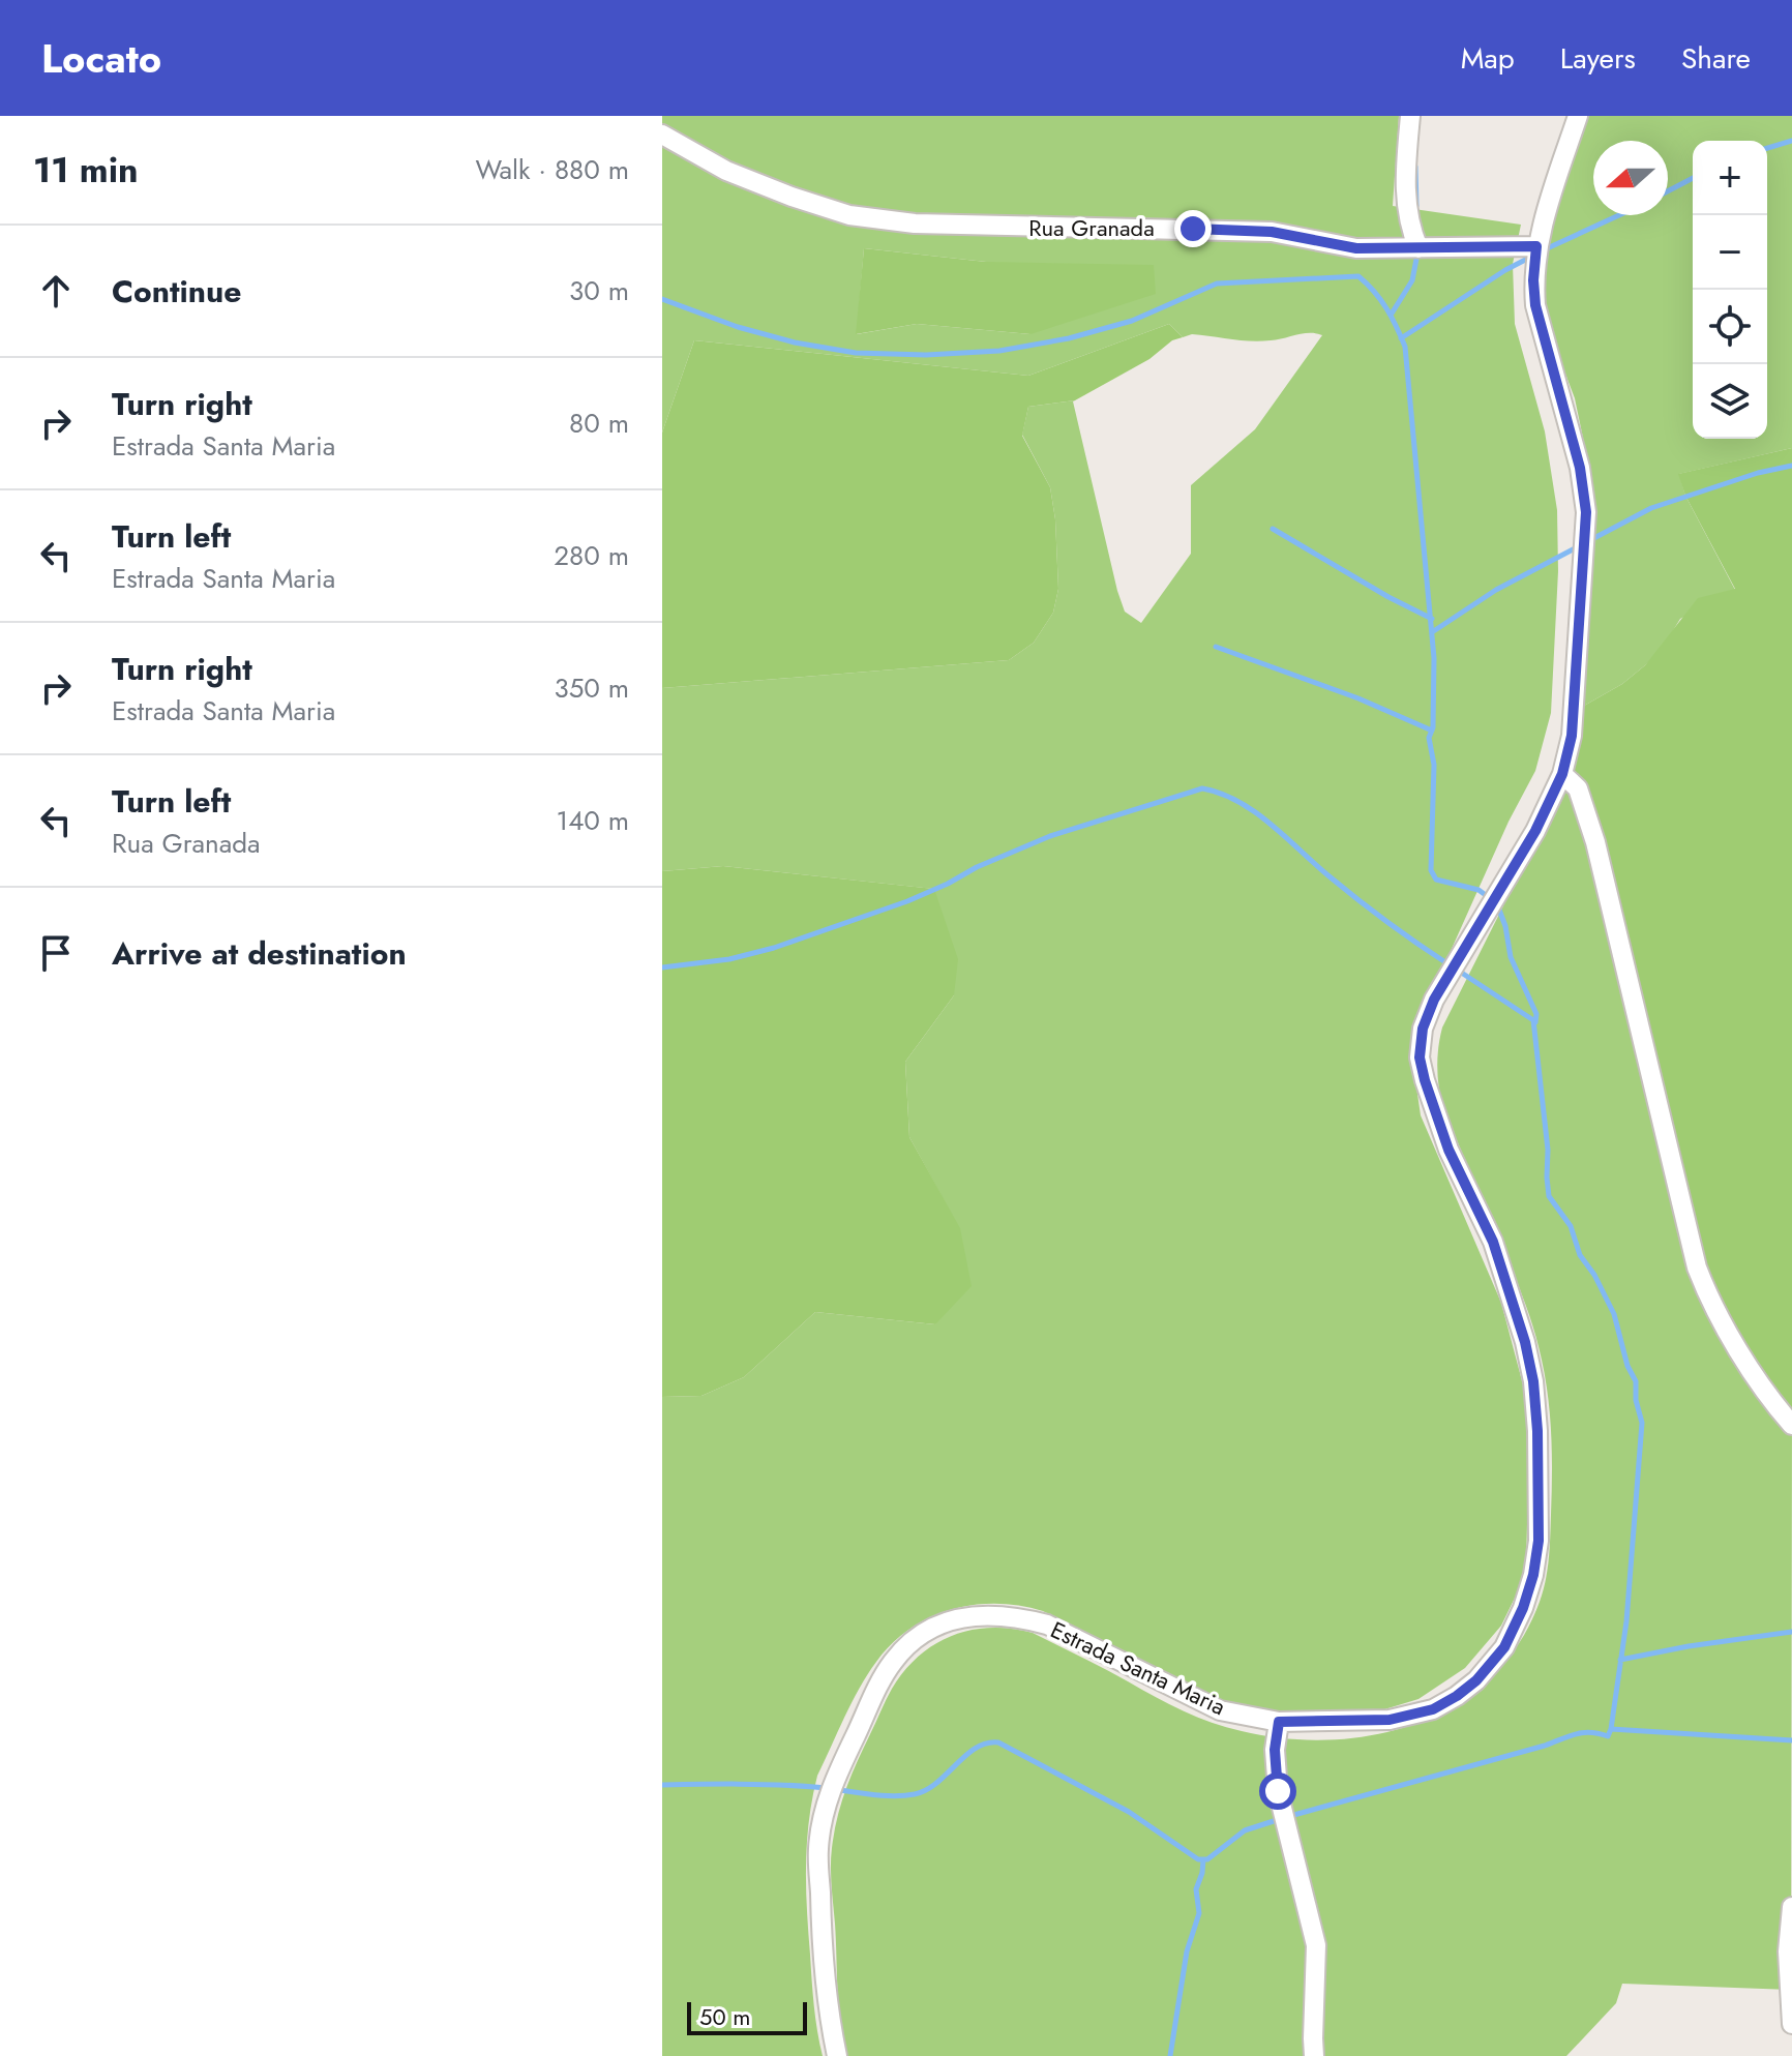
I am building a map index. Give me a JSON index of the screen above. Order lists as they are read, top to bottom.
{
  "streets": {
    "street": ["Rua Granada", "Estrada Santa Maria"]
  },
  "crossings": [
    ["Rua Granada", "Estrada Santa Maria"]
  ],
  "scale_bar": "50 m",
  "north": "left",
  "page": {
    "header": "Locato",
    "nav": ["Map", "Layers", "Share"],
    "heading": ["11 min", "Walk · 880 m"],
    "map_buttons": ["+", "−"],
    "list": [
      ["Continue", "30 m"],
      ["Turn right", "Estrada Santa Maria", "80 m"],
      ["Turn left", "Estrada Santa Maria", "280 m"],
      ["Turn right", "Estrada Santa Maria", "350 m"],
      ["Turn left", "Rua Granada", "140 m"],
      "Arrive at destination"
    ],
    "scale": "50 m"
  }
}
